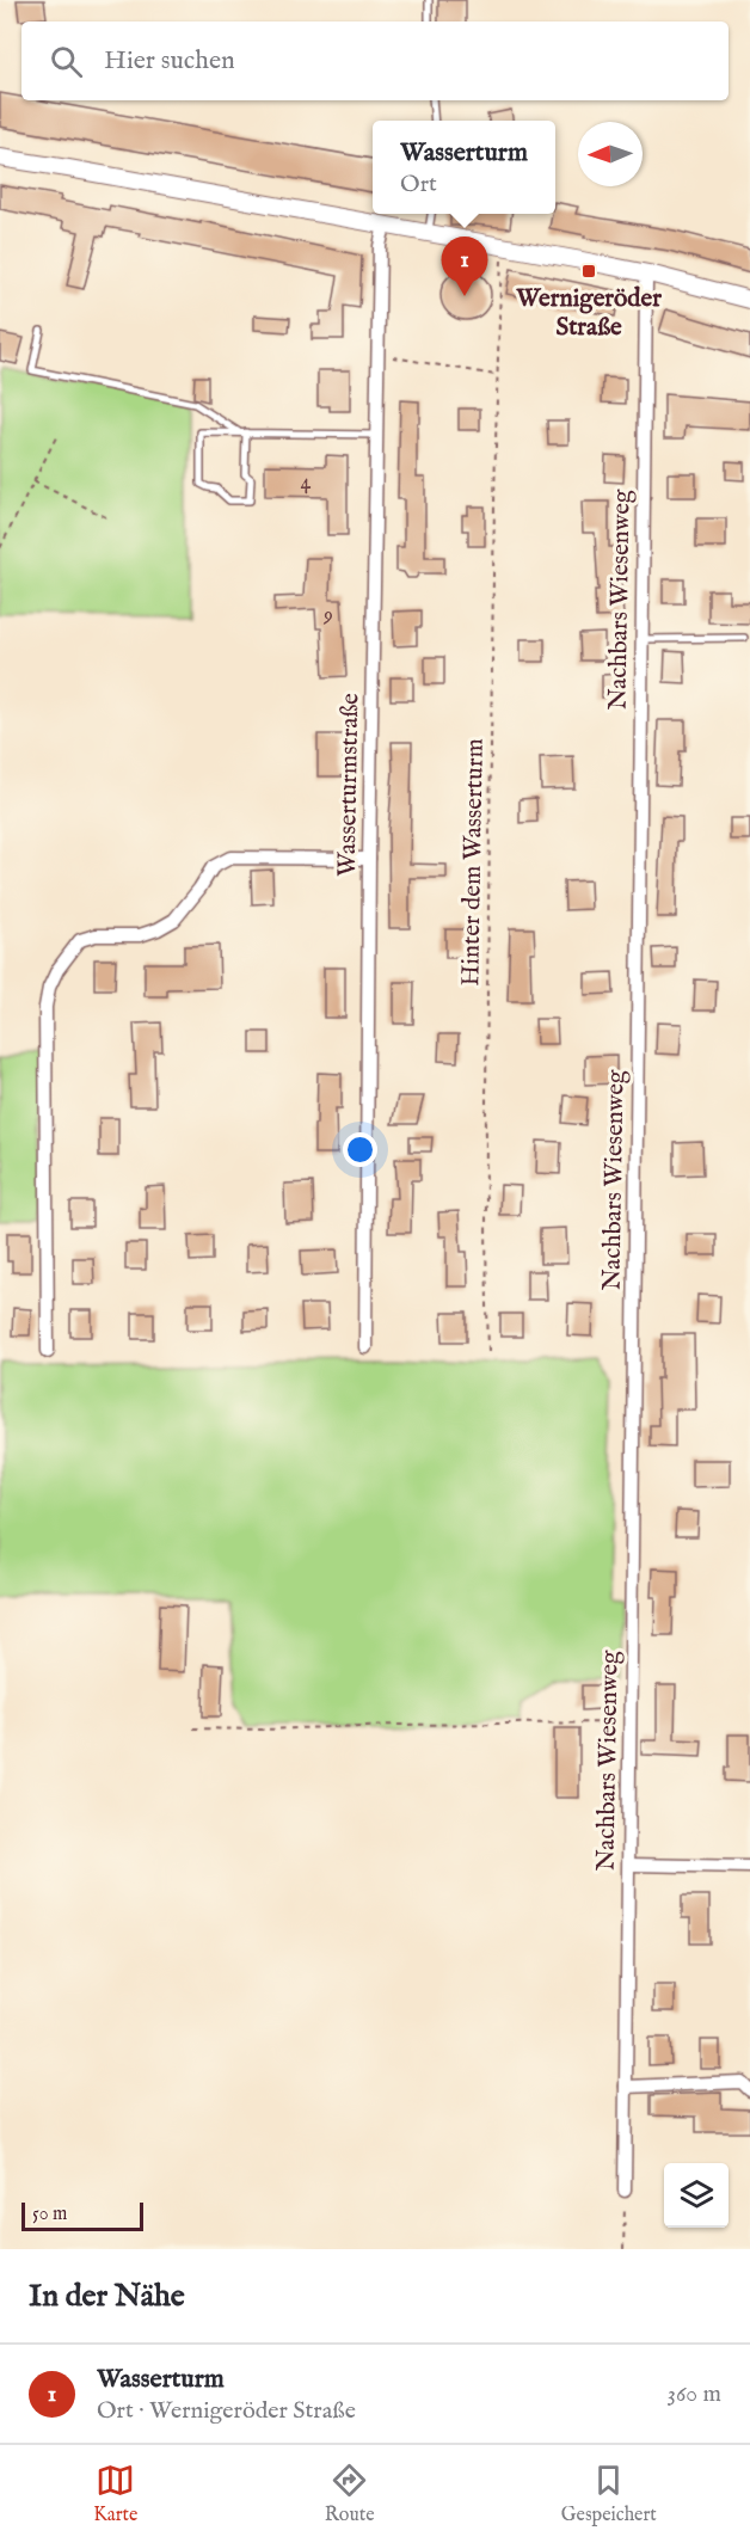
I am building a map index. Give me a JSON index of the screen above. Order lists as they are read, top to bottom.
{
  "streets": {
    "street": ["Nachbars Wiesenweg", "Wasserturmstraße"],
    "path": ["Hinter dem Wasserturm"]
  },
  "places": {
    "transit": ["Wernigeröder Straße"]
  },
  "house_numbers": ["4", "9"],
  "scale_bar": "50 m",
  "north": "left",
  "page": {
    "search": "Hier suchen",
    "popup": ["Wasserturm", "Ort"],
    "pins": "1",
    "scale": "50 m",
    "heading": "In der Nähe",
    "list": [
      {
        "mark": "1",
        "name": "Wasserturm",
        "note": "Ort · Wernigeröder Straße",
        "value": "360 m"
      }
    ],
    "nav": ["Karte", "Route", "Gespeichert"]
  }
}
